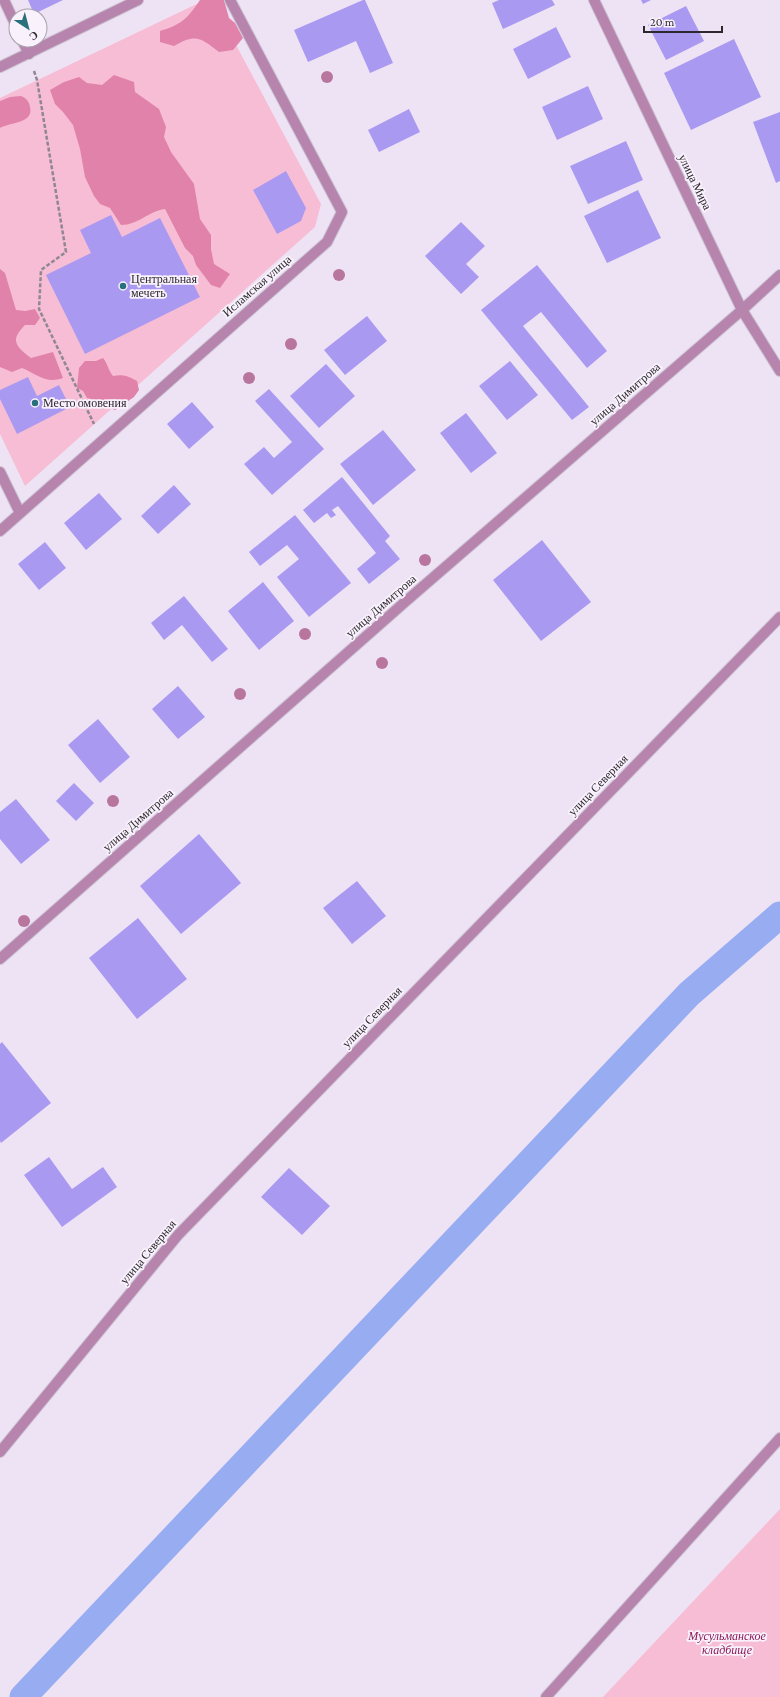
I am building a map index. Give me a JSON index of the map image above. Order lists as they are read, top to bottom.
{
  "streets": {
    "street": [
      "улица Мира",
      "Исламская улица",
      "улица Димитрова",
      "улица Северная"
    ]
  },
  "crossings": [
    ["улица Мира", "улица Димитрова"]
  ],
  "parks": ["Мусульманское кладбище"],
  "places": ["Центральная мечеть", "Место омовения"],
  "scale_bar": "20 m",
  "north": "bottom right"
}
